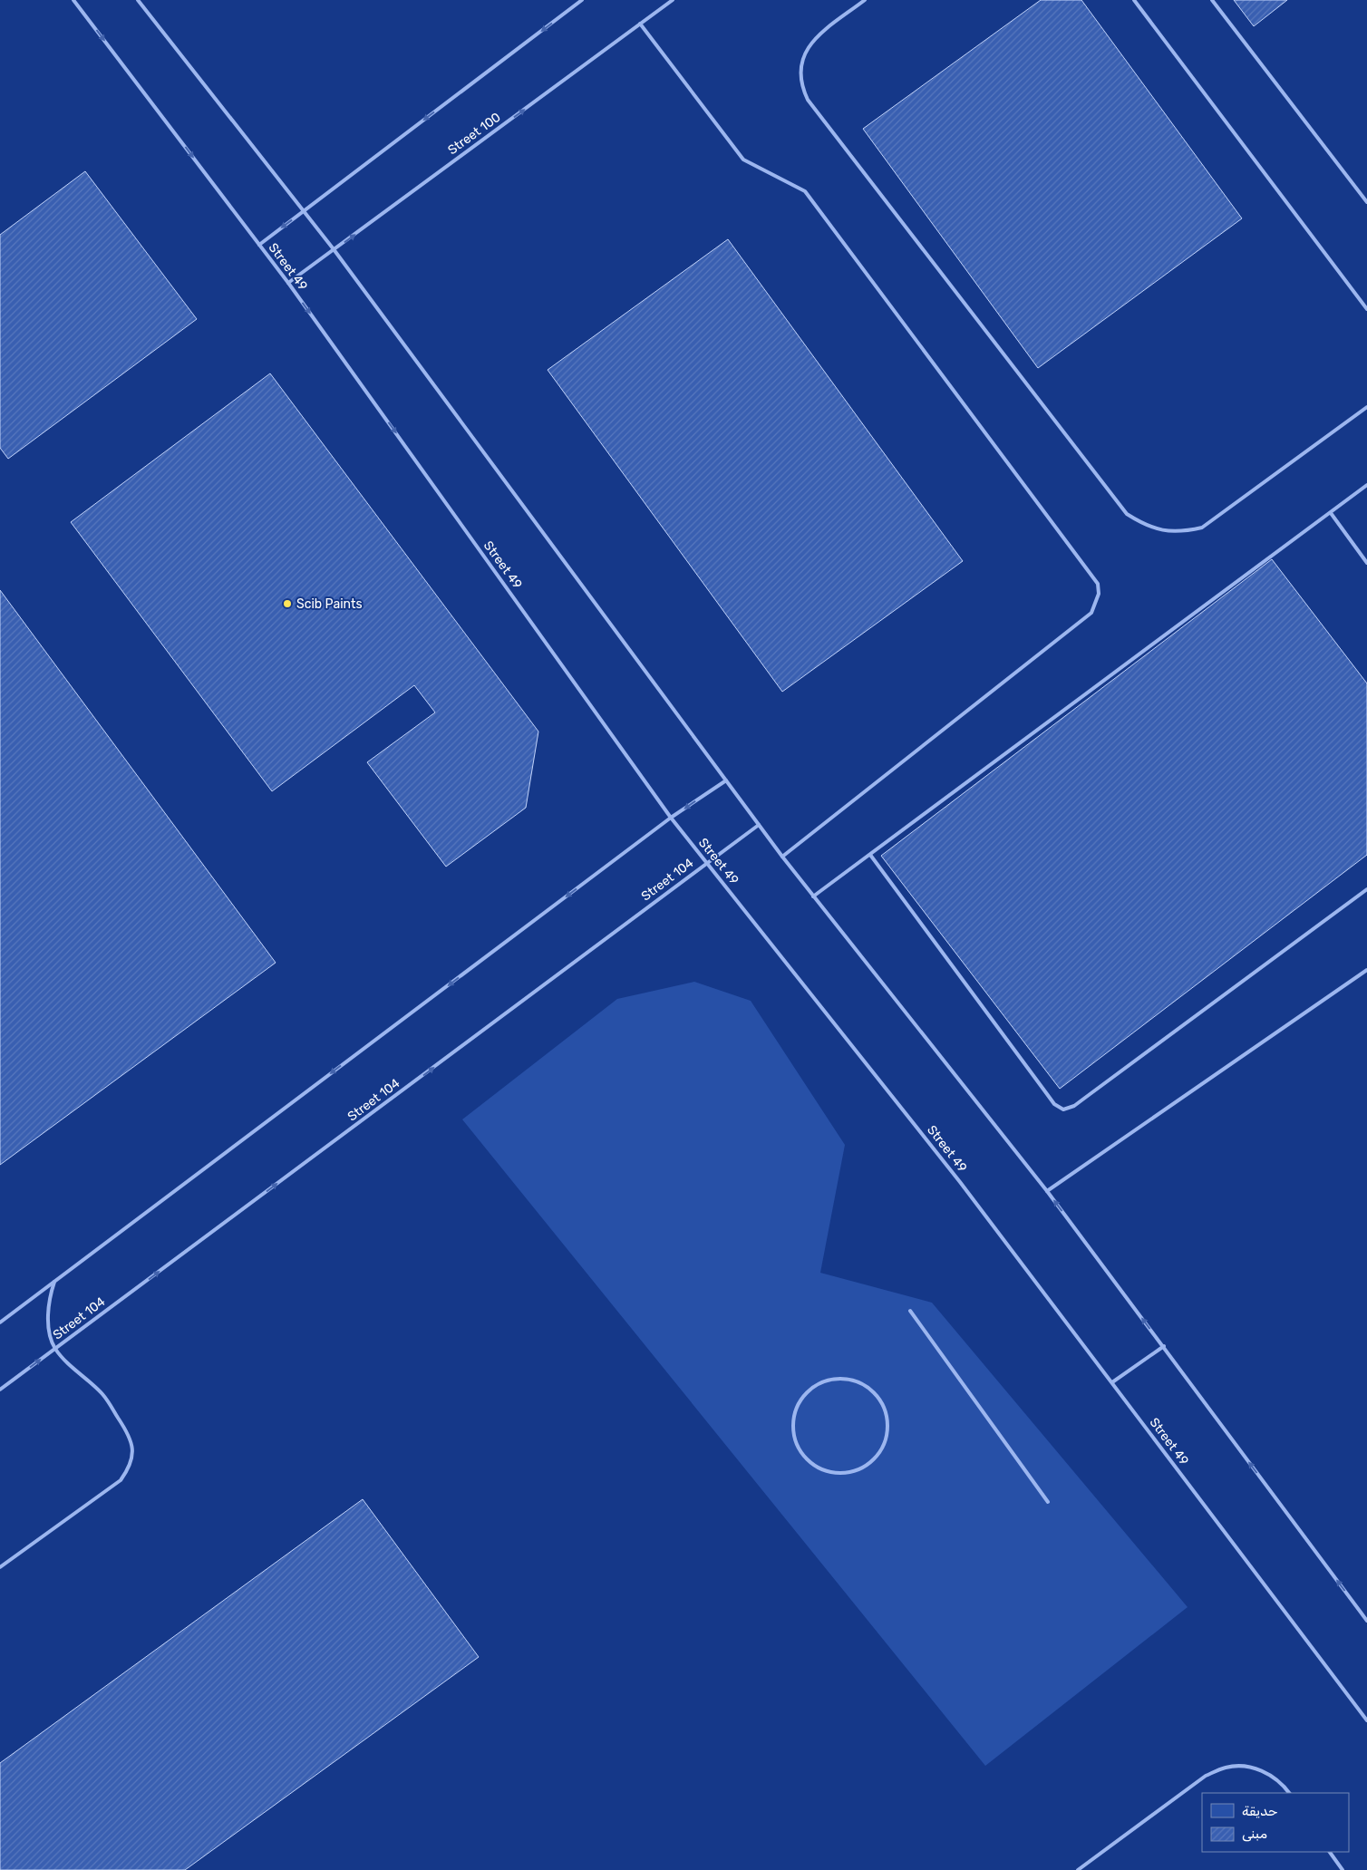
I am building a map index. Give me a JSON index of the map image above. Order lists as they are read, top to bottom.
{
  "streets": {
    "lane": ["Street 100", "Street 49", "Street 104"]
  },
  "crossings": [
    ["Street 100", "Street 49"],
    ["Street 49", "Street 104"]
  ],
  "one_way": ["Street 100", "Street 49", "Street 104"],
  "places": ["Scib Paints"],
  "legend": ["حديقة", "مبنى"]
}
